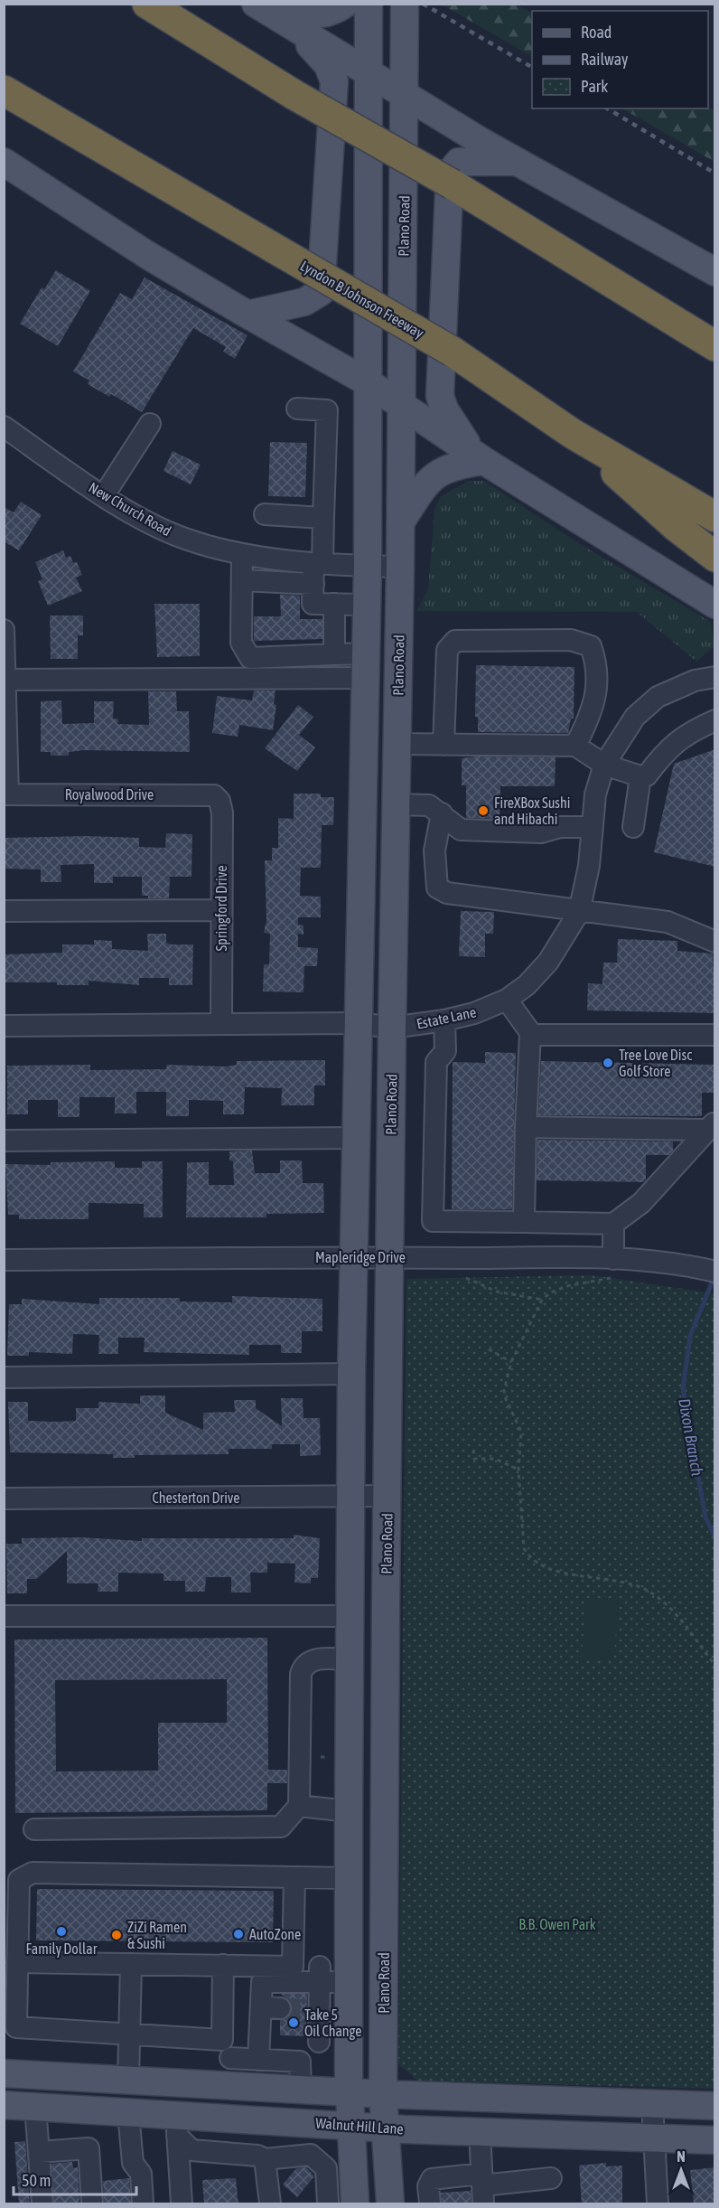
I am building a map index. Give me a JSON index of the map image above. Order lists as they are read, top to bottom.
{
  "streets": {
    "highway": ["Lyndon B Johnson Freeway"],
    "main road": ["Plano Road", "Walnut Hill Lane"],
    "street": [
      "New Church Road",
      "Royalwood Drive",
      "Springford Drive",
      "Estate Lane",
      "Mapleridge Drive",
      "Chesterton Drive"
    ]
  },
  "crossings": [
    ["Plano Road", "New Church Road"],
    ["Plano Road", "Estate Lane"],
    ["Plano Road", "Mapleridge Drive"],
    ["Plano Road", "Chesterton Drive"],
    ["Plano Road", "Walnut Hill Lane"],
    ["Royalwood Drive", "Springford Drive"],
    ["Springford Drive", "Estate Lane"]
  ],
  "water": ["Dixon Branch"],
  "parks": ["B.B. Owen Park"],
  "places": [
    "FireXBox Sushi and Hibachi",
    "Tree Love Disc Golf Store",
    "Family Dollar",
    "AutoZone",
    "ZiZi Ramen & Sushi",
    "Take 5 Oil Change"
  ],
  "legend": ["Road", "Railway", "Park"],
  "scale_bar": "50 m",
  "north": "top"
}
